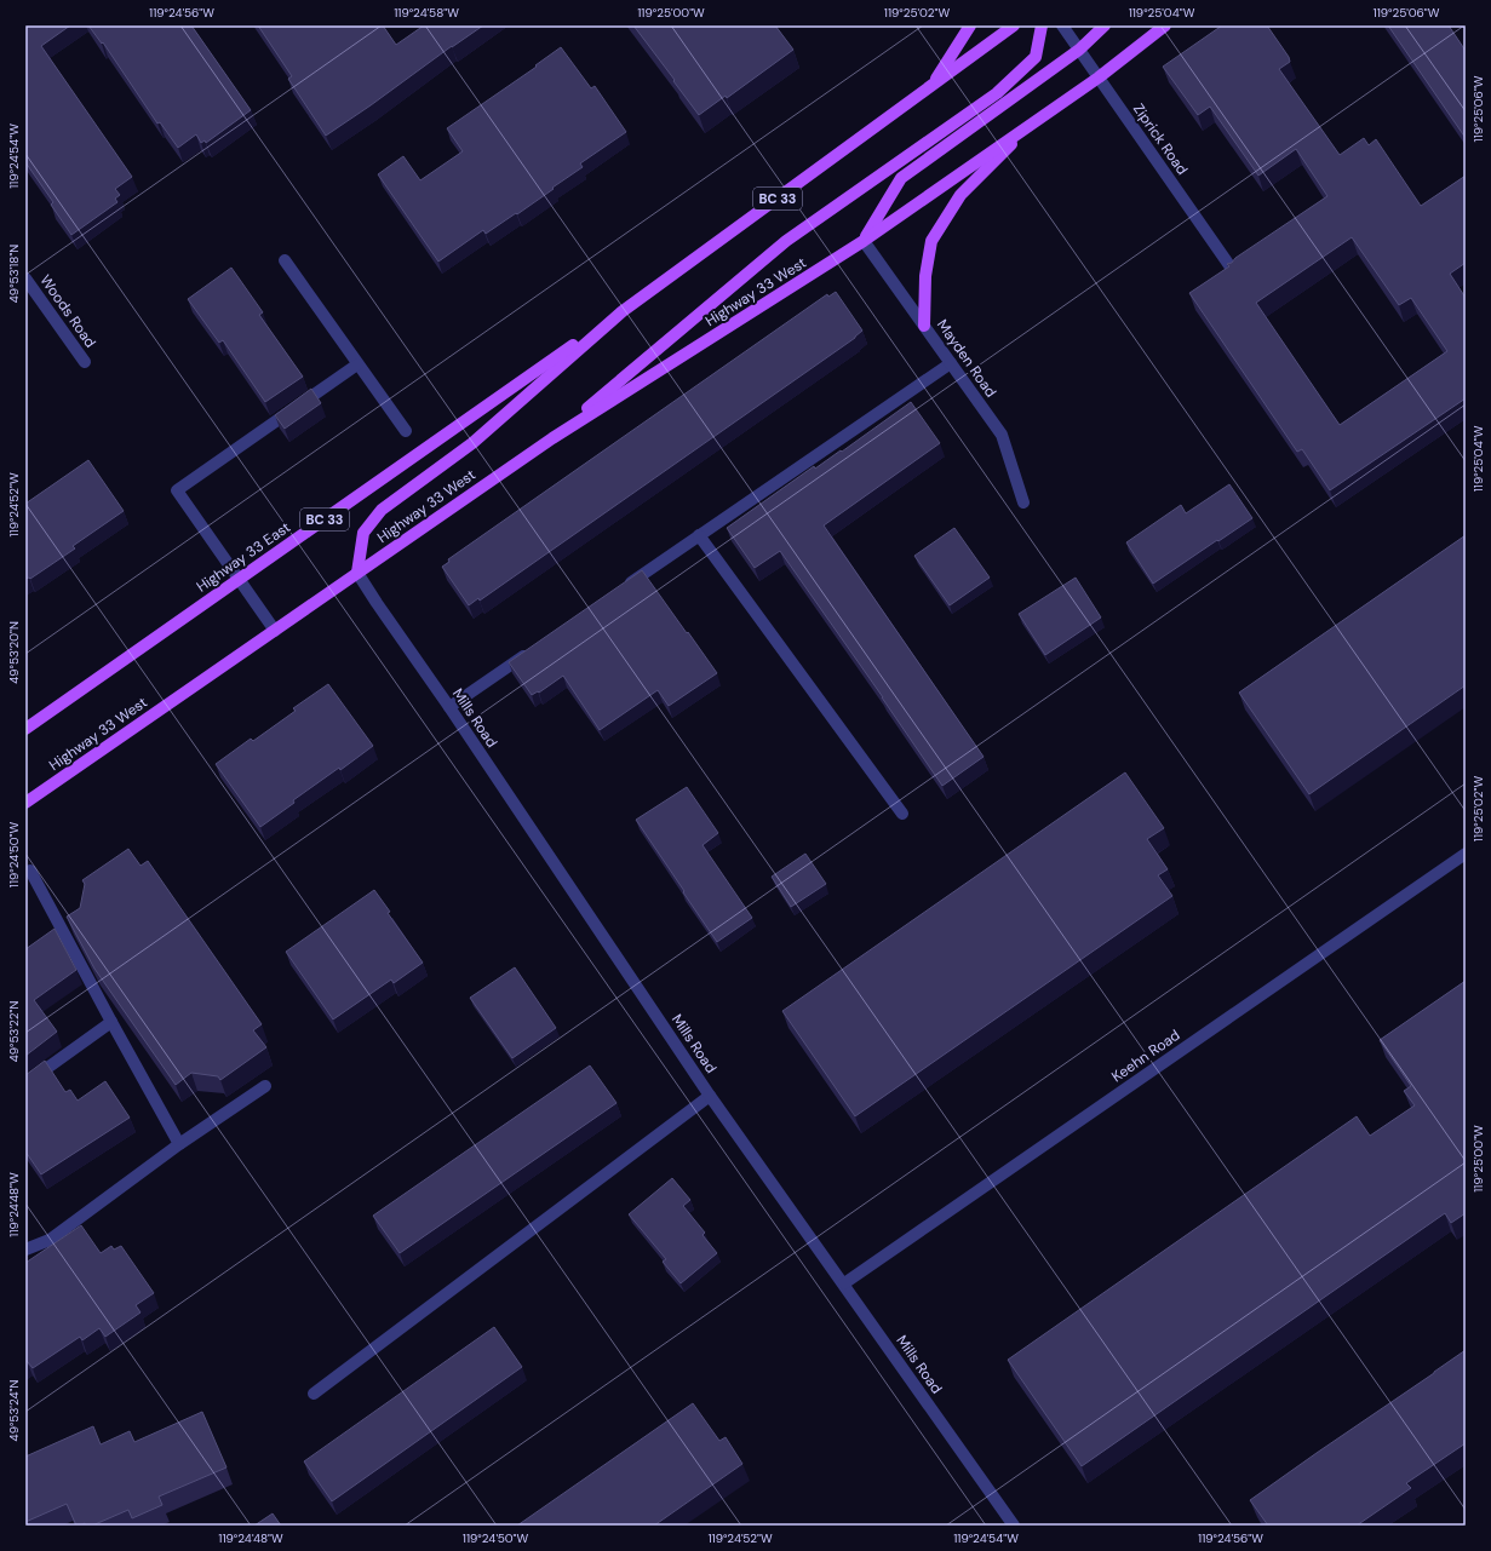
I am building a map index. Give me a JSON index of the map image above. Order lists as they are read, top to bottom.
{
  "streets": {
    "main road": ["BC 33", "Highway 33 West", "Highway 33 East"],
    "street": [
      "Ziprick Road",
      "Woods Road",
      "Mayden Road",
      "Mills Road",
      "Keehn Road"
    ]
  },
  "crossings": [
    ["Ziprick Road", "Highway 33 West"],
    ["Highway 33 West", "Mayden Road"],
    ["Highway 33 West", "Highway 33 East"],
    ["Highway 33 West", "Mills Road"],
    ["Mills Road", "Keehn Road"]
  ],
  "coordinates": [
    "119°24'56\"W",
    "119°24'58\"W",
    "119°25'00\"W",
    "119°25'02\"W",
    "119°25'04\"W",
    "119°25'06\"W",
    "119°24'54\"W",
    "49°53'18\"N",
    "119°24'52\"W",
    "49°53'20\"N",
    "119°24'50\"W",
    "49°53'22\"N",
    "119°24'48\"W",
    "49°53'24\"N"
  ]
}
